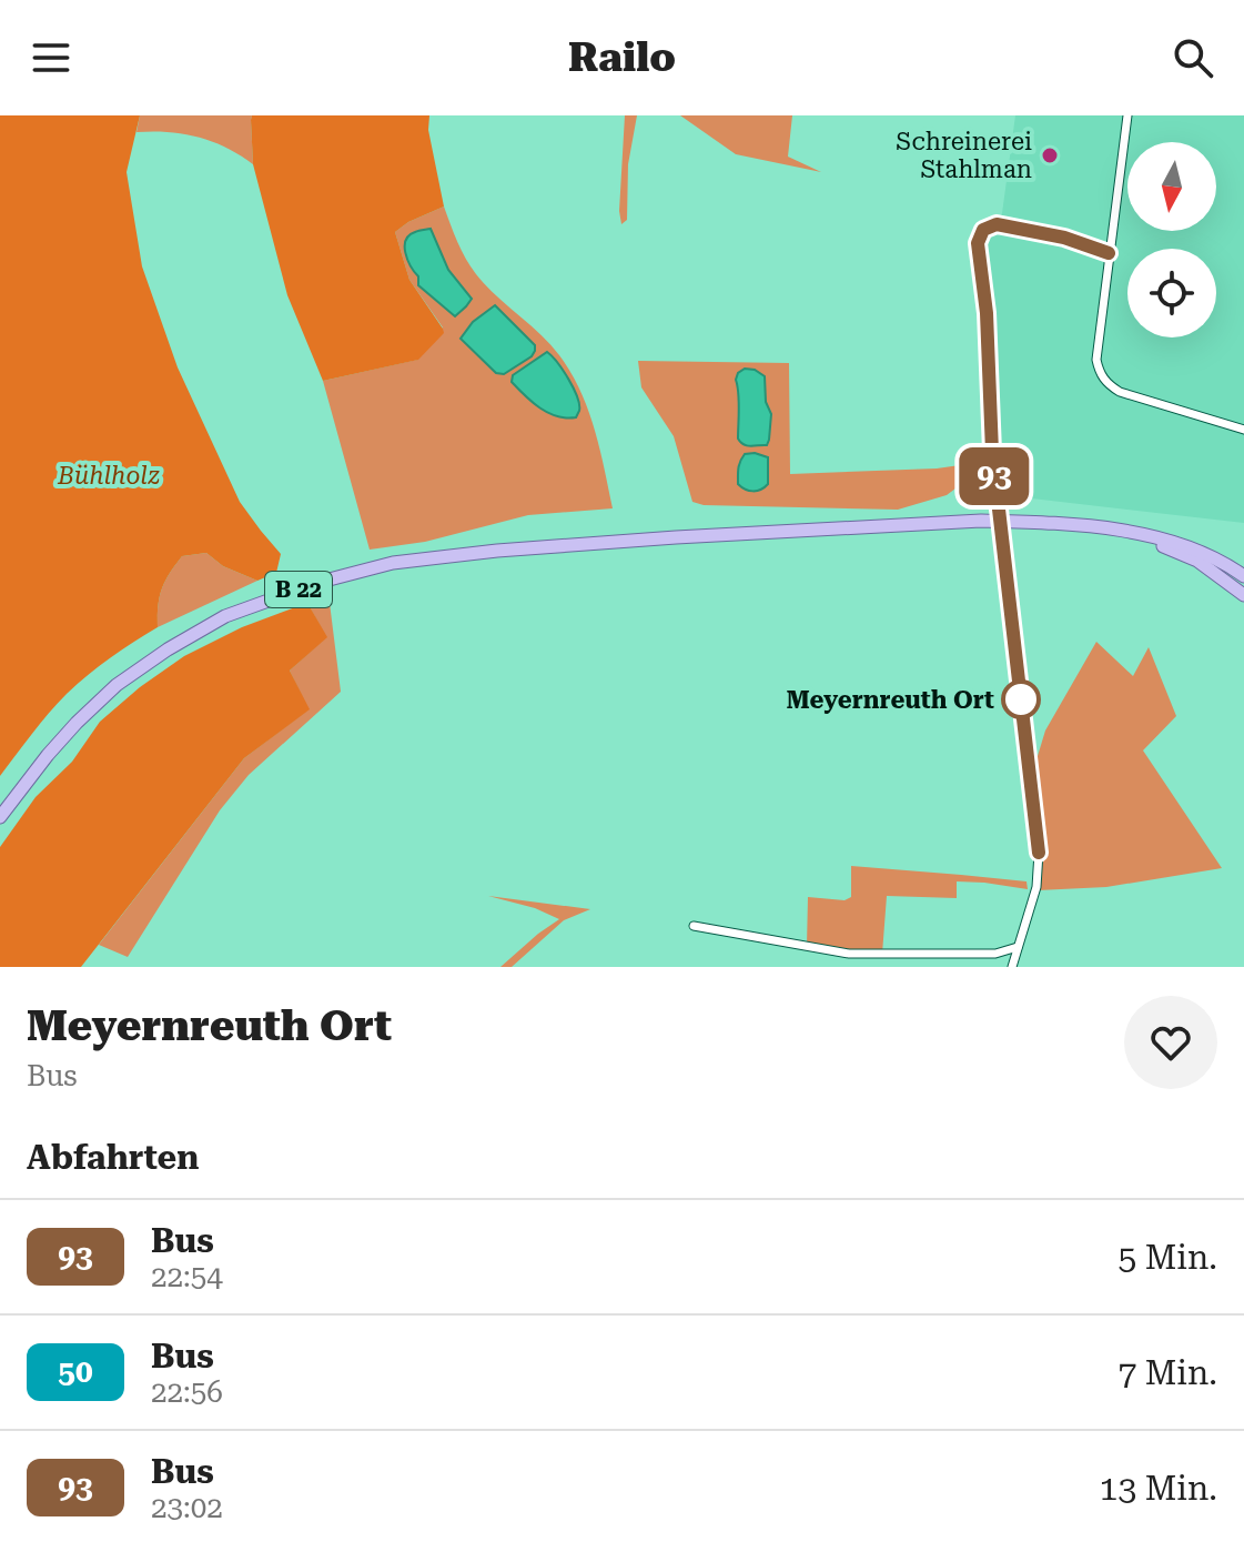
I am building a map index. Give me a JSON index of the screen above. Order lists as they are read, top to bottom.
{
  "streets": {
    "main road": ["B 22"]
  },
  "parks": ["Bühlholz"],
  "places": ["Schreinerei Stahlman", "Meyernreuth Ort"],
  "lines": ["bus line 93"],
  "north": "bottom",
  "page": {
    "header": "Railo",
    "on_map": "93",
    "heading": [
      ["Meyernreuth Ort", "Bus"],
      "Abfahrten"
    ],
    "list": [
      {
        "mark": "93",
        "name": "Bus",
        "note": "22:54",
        "value": "5 Min."
      },
      {
        "mark": "50",
        "name": "Bus",
        "note": "22:56",
        "value": "7 Min."
      },
      {
        "mark": "93",
        "name": "Bus",
        "note": "23:02",
        "value": "13 Min."
      }
    ]
  }
}
